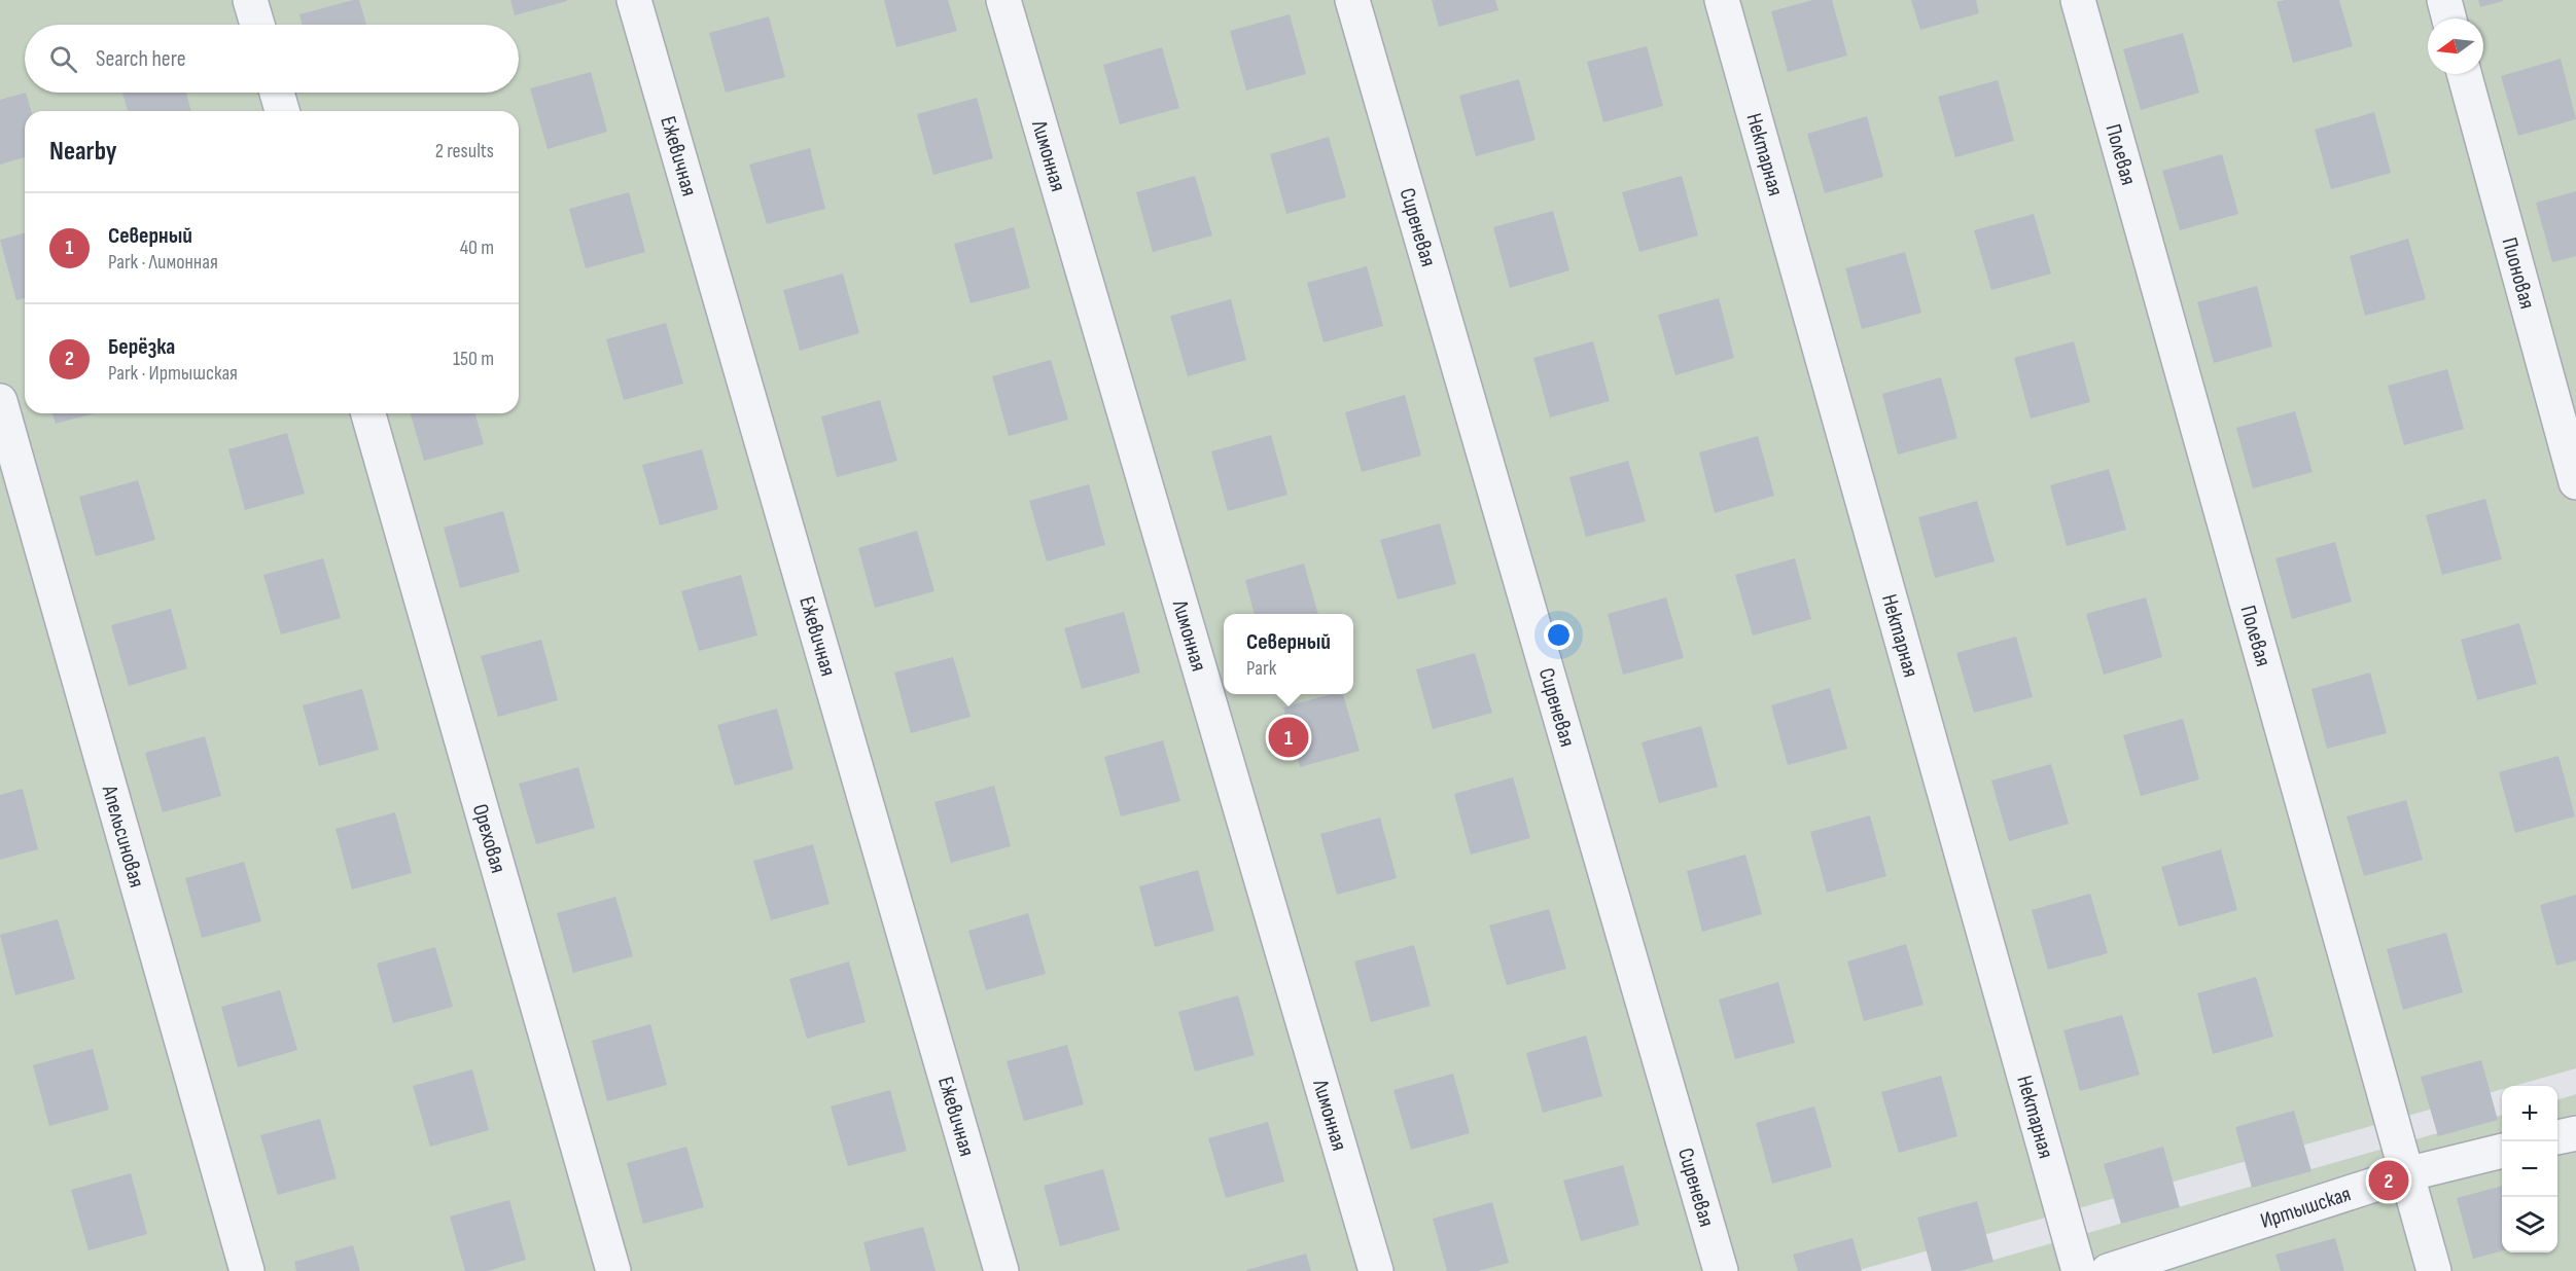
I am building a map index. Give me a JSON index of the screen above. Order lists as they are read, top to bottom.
{
  "streets": {
    "street": [
      "Нектарная",
      "Полевая",
      "Ежевичная",
      "Лимонная",
      "Сиреневая",
      "Пионовая",
      "Апельсиновая",
      "Ореховая",
      "Иртышская"
    ]
  },
  "crossings": [
    ["Полевая", "Иртышская"]
  ],
  "north": "left",
  "page": {
    "search": "Search here",
    "heading": ["Nearby", "2 results"],
    "list": [
      {
        "mark": "1",
        "name": "Северный",
        "note": "Park · Лимонная",
        "value": "40 m"
      },
      {
        "mark": "2",
        "name": "Берёзка",
        "note": "Park · Иртышская",
        "value": "150 m"
      }
    ],
    "popup": ["Северный", "Park"],
    "pins": ["1", "2"],
    "map_buttons": ["+", "−"]
  }
}
